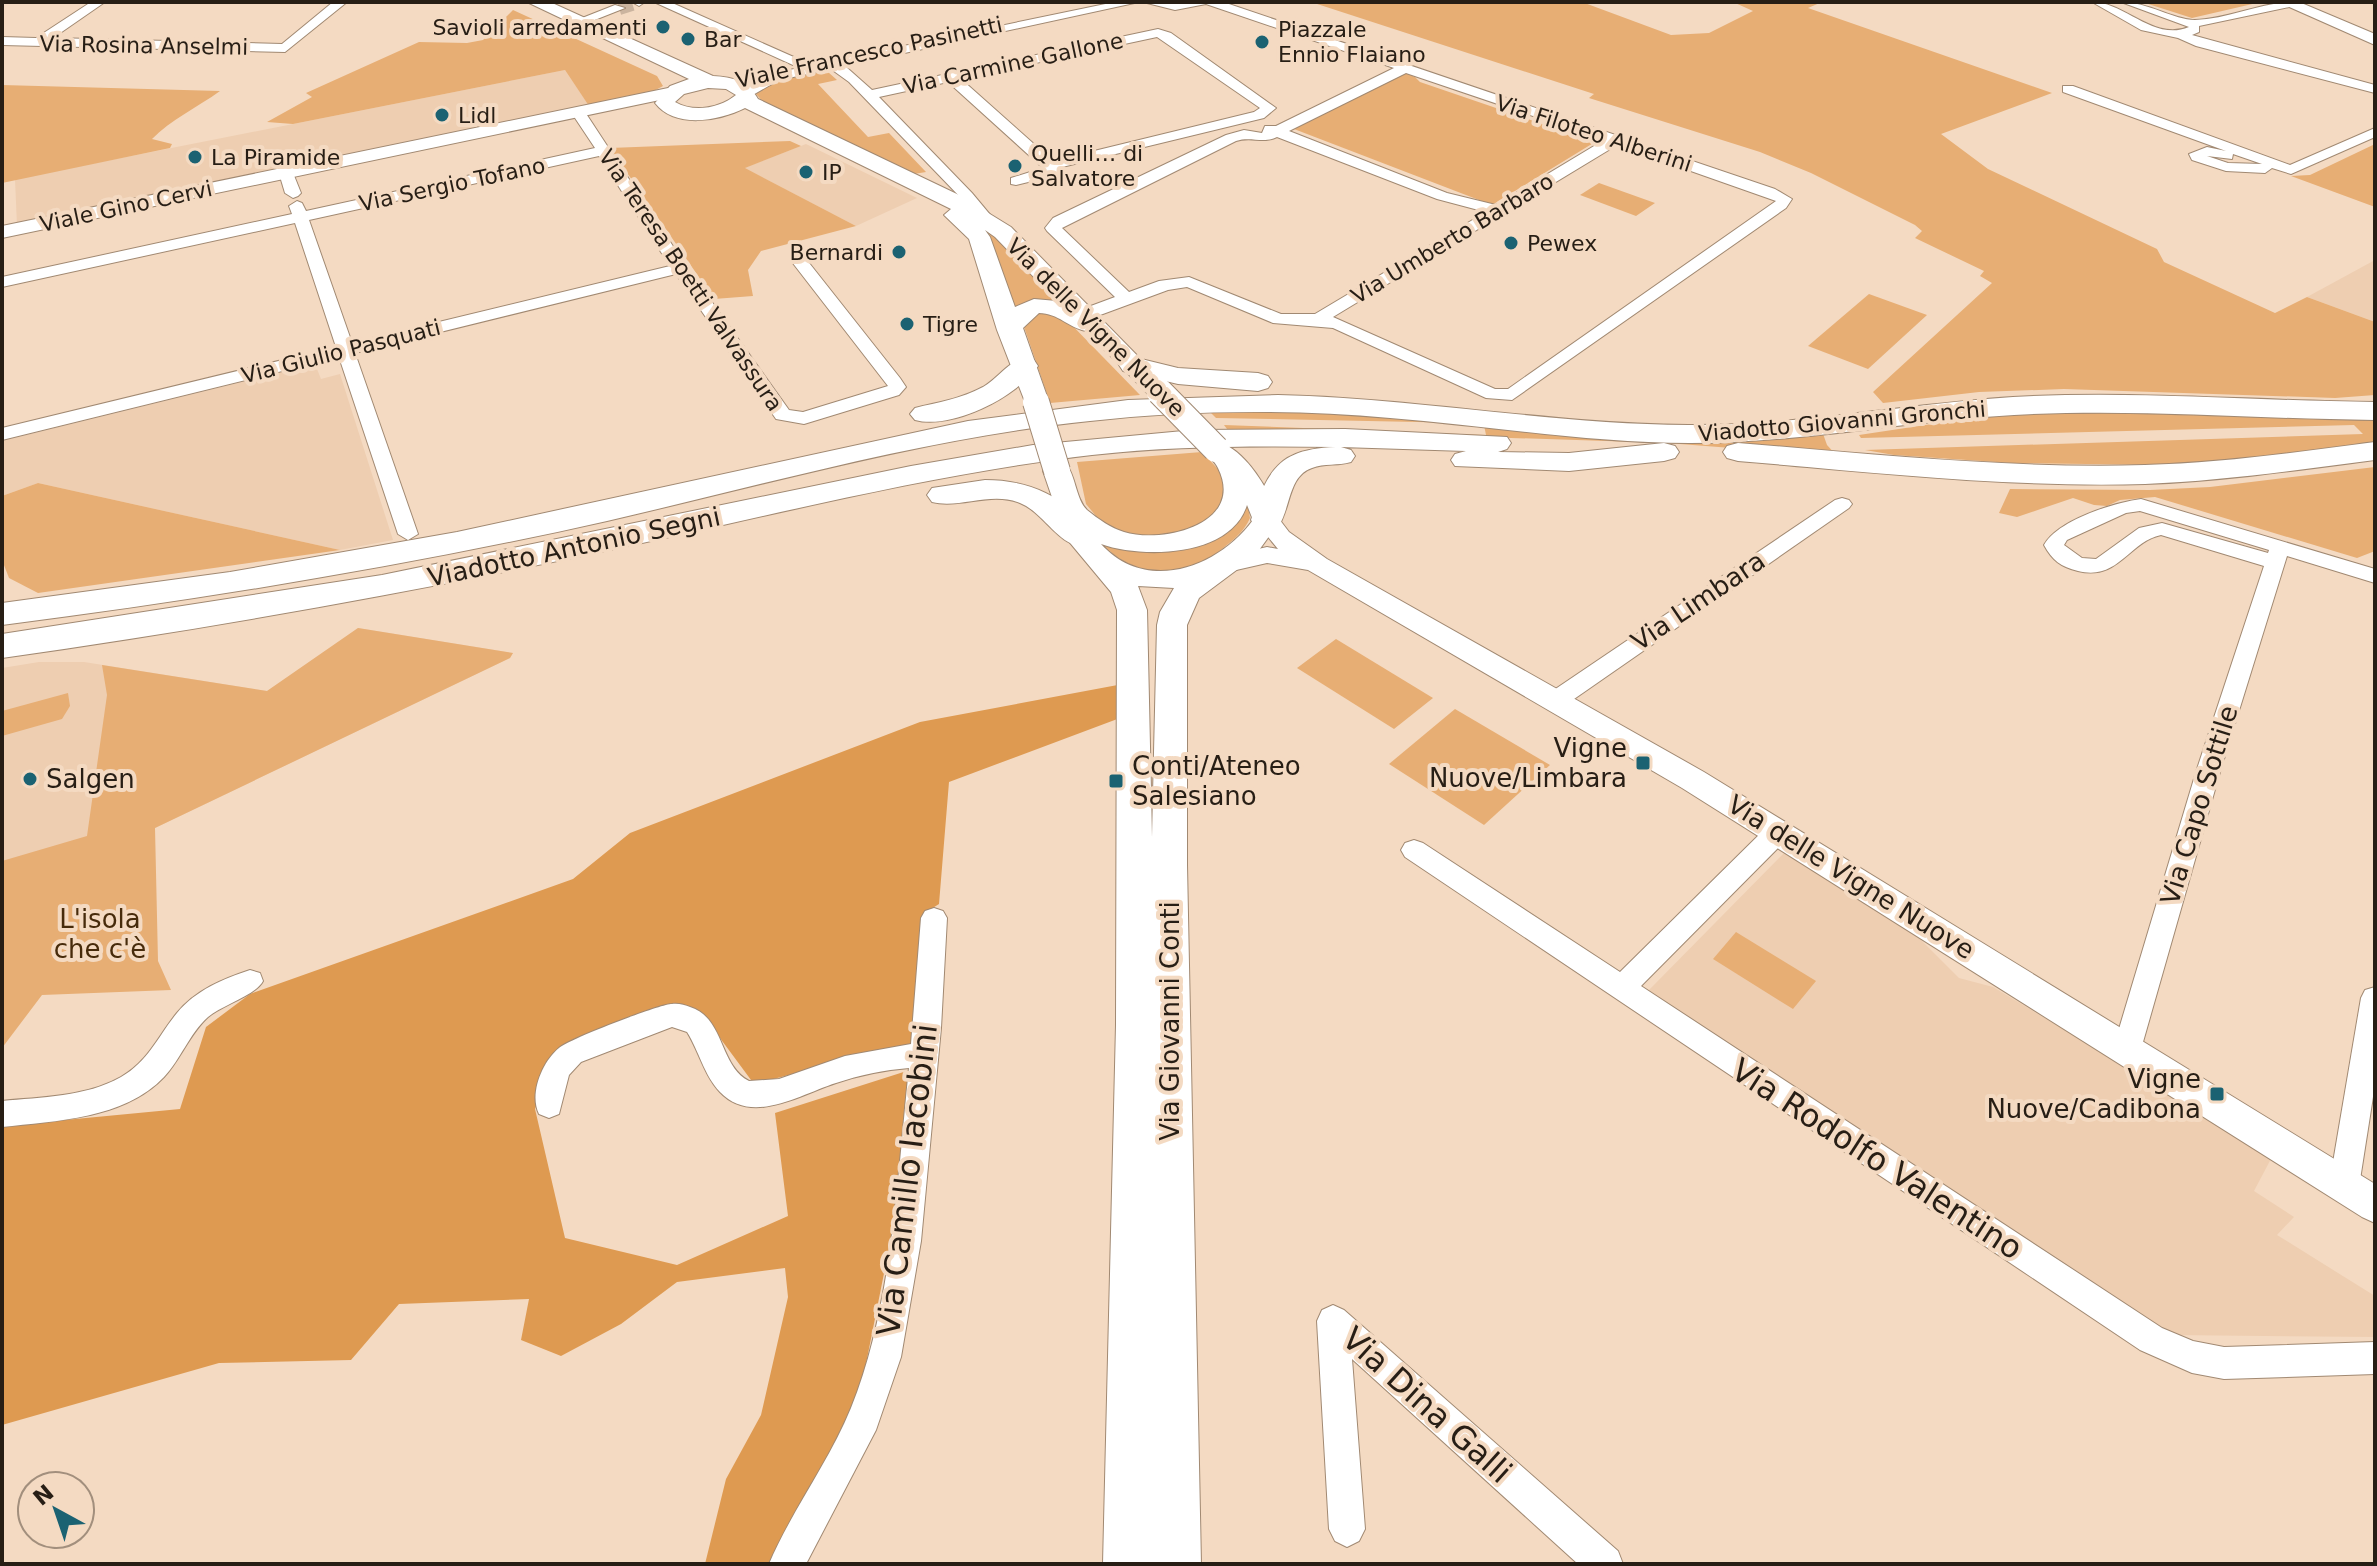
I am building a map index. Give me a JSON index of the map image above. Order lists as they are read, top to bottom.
{
  "streets": {
    "main road": [
      "Via delle Vigne Nuove",
      "Viadotto Giovanni Gronchi",
      "Viadotto Antonio Segni",
      "Via Giovanni Conti"
    ],
    "street": [
      "Via Rosina Anselmi",
      "Viale Francesco Pasinetti",
      "Via Carmine Gallone",
      "Via Filoteo Alberini",
      "Via Sergio Tofano",
      "Viale Gino Cervi",
      "Via Umberto Barbaro",
      "Via Teresa Boetti Valvassura",
      "Via Giulio Pasquati",
      "Via Limbara",
      "Via Capo Sottile",
      "Via Rodolfo Valentino",
      "Via Camillo Iacobini",
      "Via Dina Galli"
    ]
  },
  "crossings": [
    ["Viale Francesco Pasinetti", "Via delle Vigne Nuove"],
    ["Via Filoteo Alberini", "Via Umberto Barbaro"],
    ["Via Sergio Tofano", "Viale Gino Cervi"],
    ["Via Sergio Tofano", "Via Teresa Boetti Valvassura"],
    ["Viale Gino Cervi", "Via Teresa Boetti Valvassura"],
    ["Via Teresa Boetti Valvassura", "Via Giulio Pasquati"],
    ["Via delle Vigne Nuove", "Via Limbara"],
    ["Via delle Vigne Nuove", "Via Capo Sottile"],
    ["Via delle Vigne Nuove", "Via Giovanni Conti"],
    ["Viadotto Giovanni Gronchi", "Viadotto Antonio Segni"]
  ],
  "parks": ["L'isola che c'è"],
  "places": {
    "other": [
      "Savioli arredamenti",
      "Bar",
      "Piazzale Ennio Flaiano",
      "Lidl",
      "La Piramide",
      "Quelli… di Salvatore",
      "IP",
      "Pewex",
      "Bernardi",
      "Tigre",
      "Salgen"
    ],
    "transit": ["Vigne Nuove/Limbara", "Conti/Ateneo Salesiano", "Vigne Nuove/Cadibona"]
  },
  "north": "top left"
}
